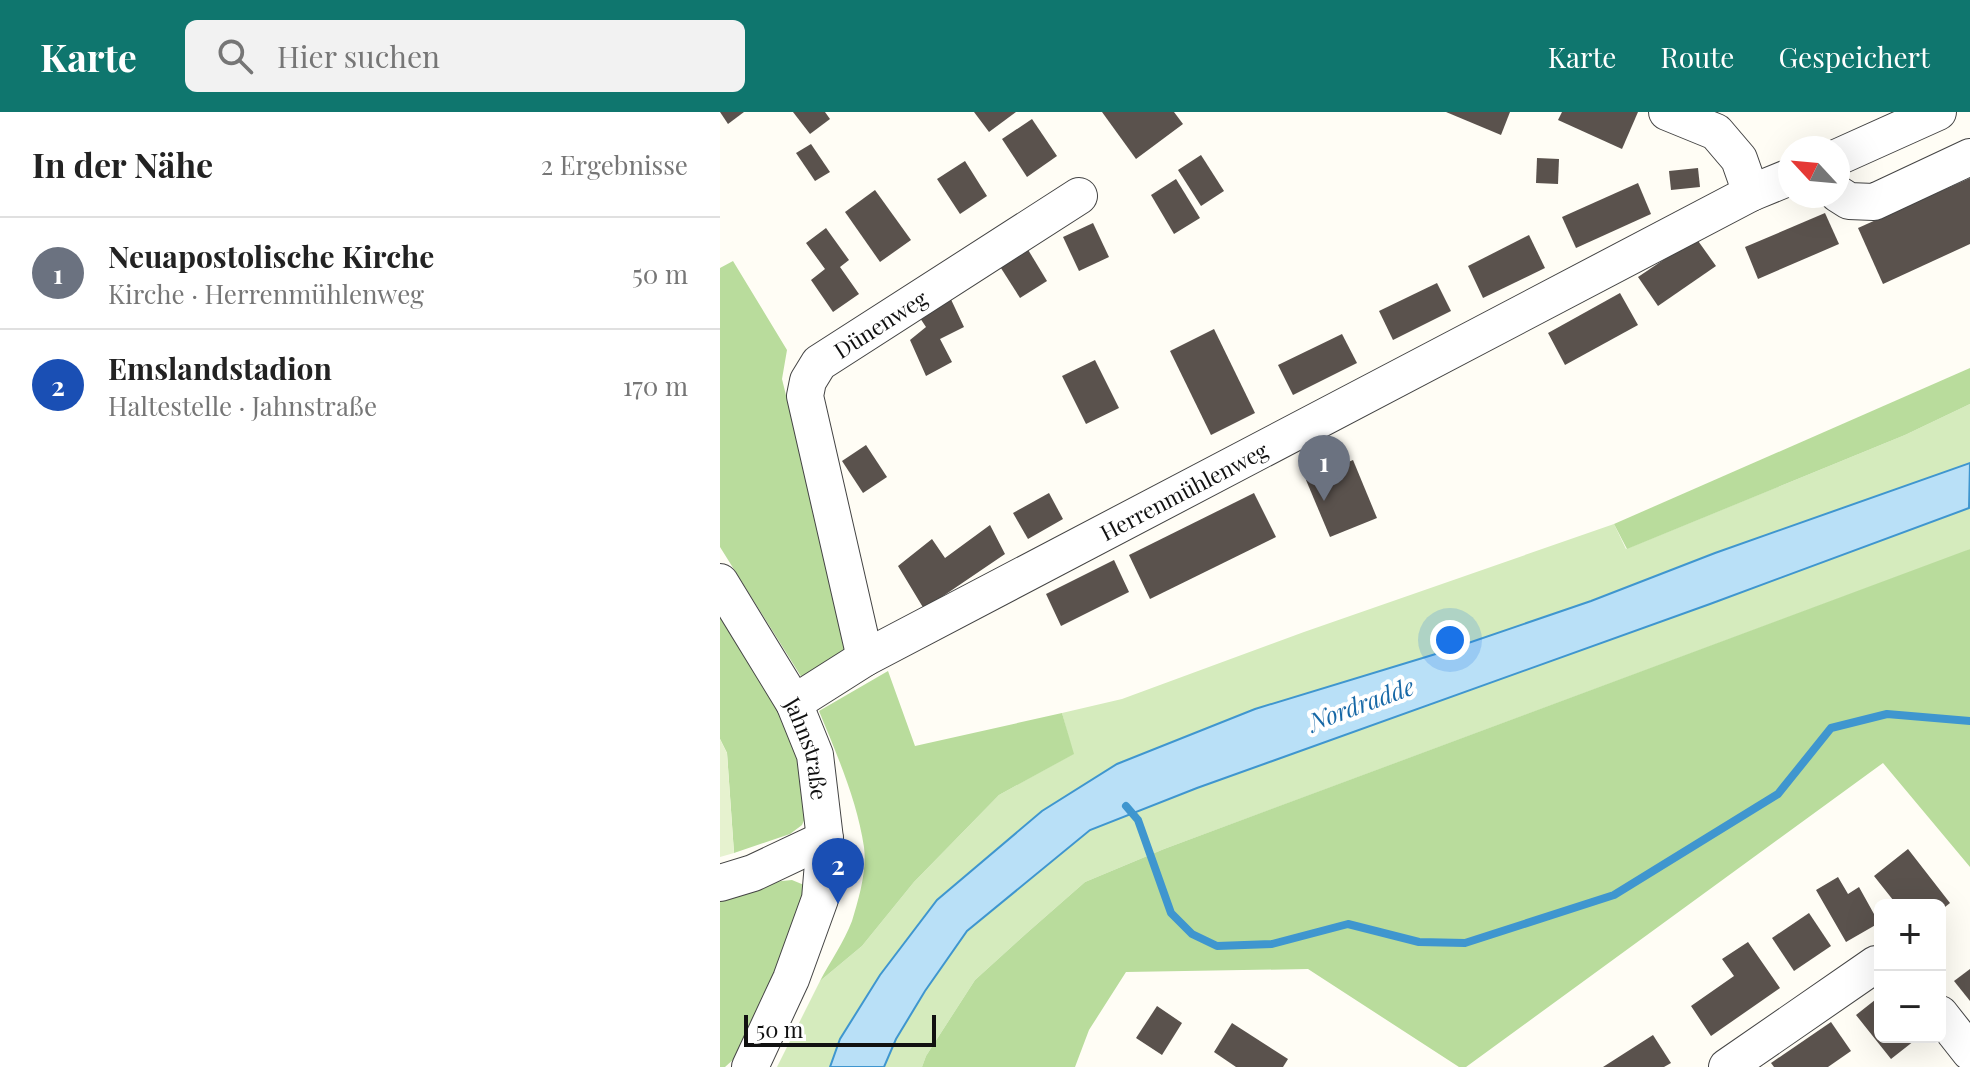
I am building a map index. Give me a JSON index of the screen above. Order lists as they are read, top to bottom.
{
  "streets": {
    "street": ["Dünenweg", "Herrenmühlenweg", "Jahnstraße"]
  },
  "crossings": [
    ["Dünenweg", "Herrenmühlenweg"],
    ["Herrenmühlenweg", "Jahnstraße"]
  ],
  "water": ["Nordradde"],
  "scale_bar": "50 m",
  "north": "top left",
  "page": {
    "header": "Karte",
    "search": "Hier suchen",
    "nav": ["Karte", "Route", "Gespeichert"],
    "heading": ["In der Nähe", "2 Ergebnisse"],
    "list": [
      {
        "mark": "1",
        "name": "Neuapostolische Kirche",
        "note": "Kirche · Herrenmühlenweg",
        "value": "50 m"
      },
      {
        "mark": "2",
        "name": "Emslandstadion",
        "note": "Haltestelle · Jahnstraße",
        "value": "170 m"
      }
    ],
    "pins": ["1", "2"],
    "map_buttons": ["+", "−"],
    "scale": "50 m"
  }
}
